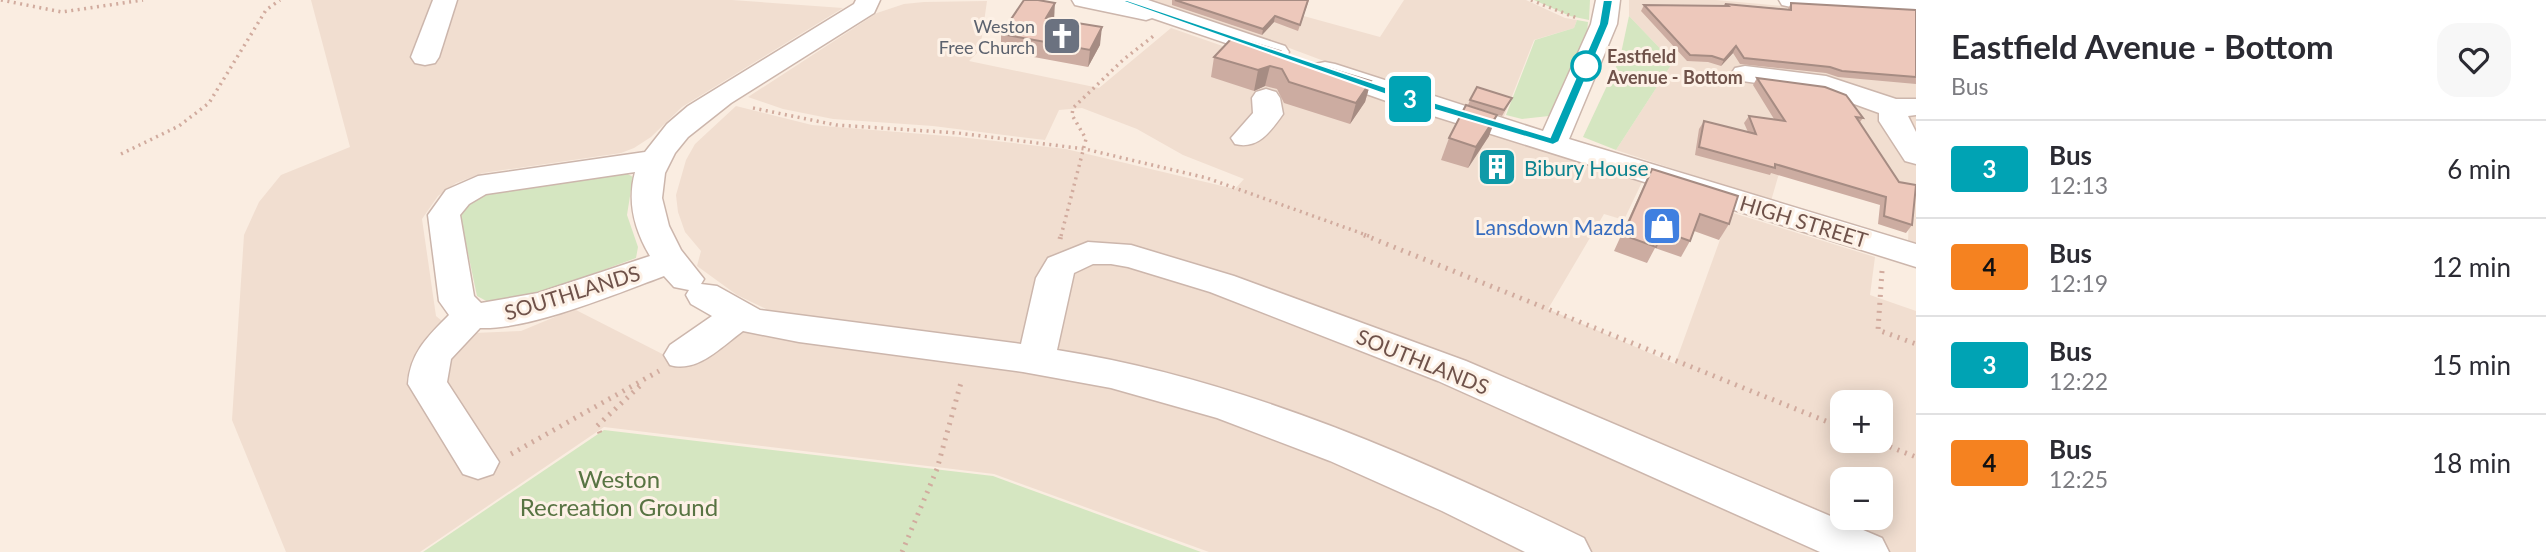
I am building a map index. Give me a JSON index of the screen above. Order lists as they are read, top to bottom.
{
  "streets": {
    "street": ["HIGH STREET", "SOUTHLANDS"]
  },
  "parks": ["Weston Recreation Ground"],
  "places": {
    "church": ["Weston Free Church"],
    "other": ["Eastfield Avenue - Bottom"],
    "building": ["Bibury House"],
    "shop": ["Lansdown Mazda"]
  },
  "lines": ["bus line 3"],
  "page": {
    "on_map": "3",
    "heading": ["Eastfield Avenue - Bottom", "Bus"],
    "list": [
      {
        "mark": "3",
        "name": "Bus",
        "note": "12:13",
        "value": "6 min"
      },
      {
        "mark": "4",
        "name": "Bus",
        "note": "12:19",
        "value": "12 min"
      },
      {
        "mark": "3",
        "name": "Bus",
        "note": "12:22",
        "value": "15 min"
      },
      {
        "mark": "4",
        "name": "Bus",
        "note": "12:25",
        "value": "18 min"
      }
    ],
    "map_buttons": ["+", "−"]
  }
}
